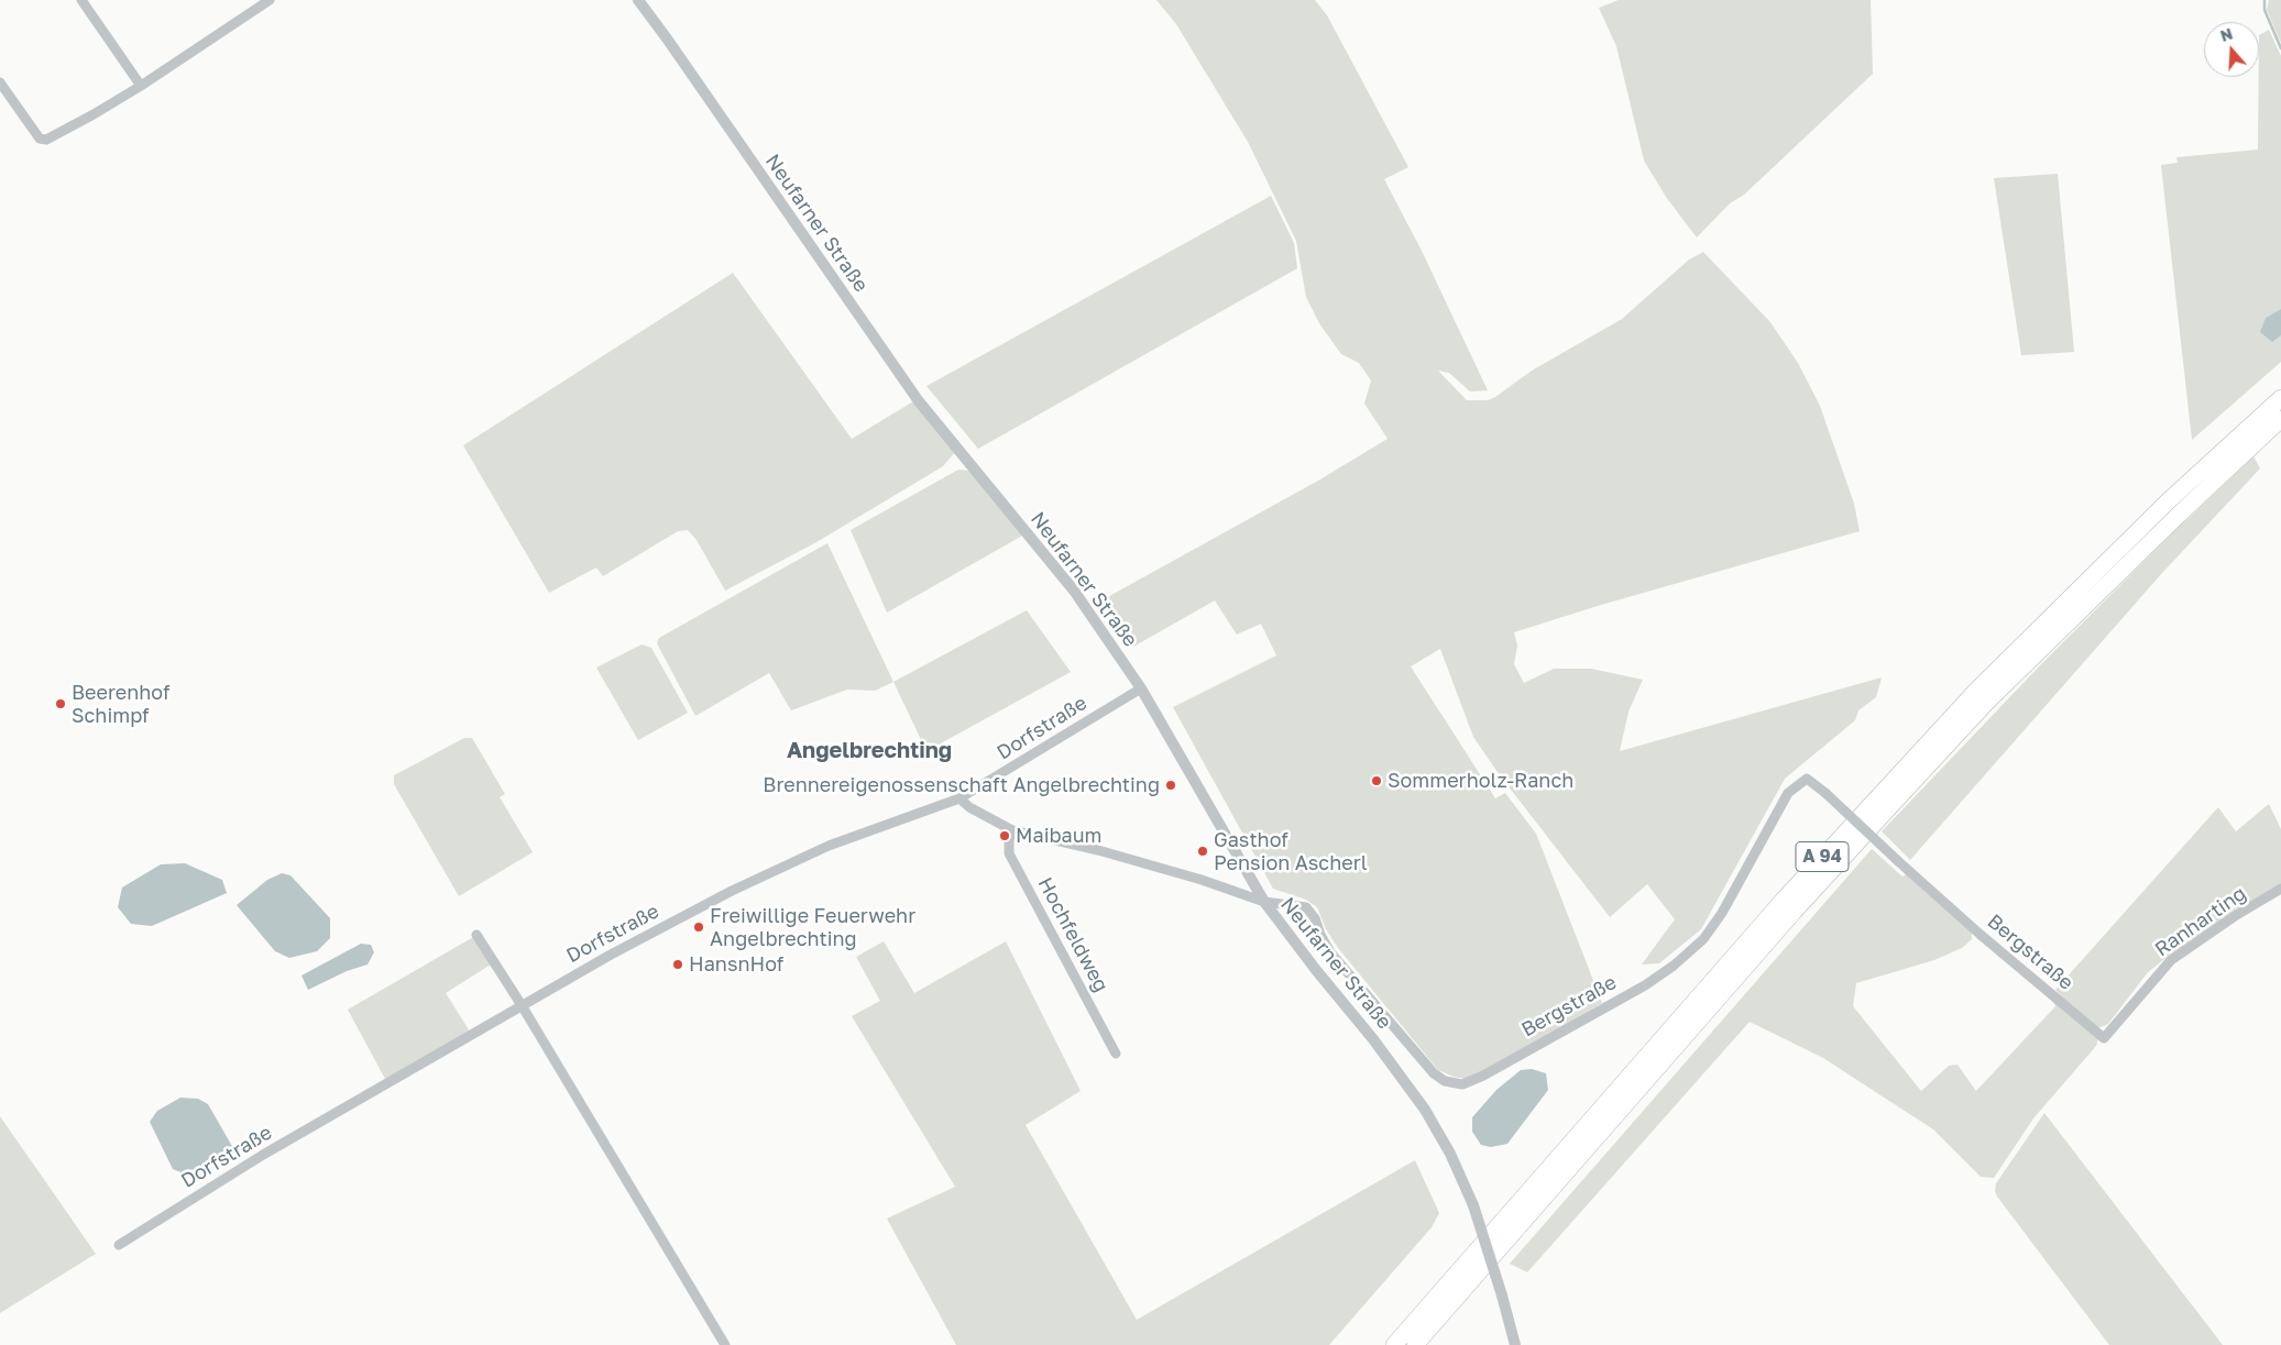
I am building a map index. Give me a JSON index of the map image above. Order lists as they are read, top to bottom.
{
  "streets": {
    "highway": ["A 94"],
    "street": [
      "Neufarner Straße",
      "Dorfstraße",
      "Ranharting",
      "Hochfeldweg",
      "Bergstraße"
    ]
  },
  "crossings": [
    ["Neufarner Straße", "Dorfstraße"],
    ["Neufarner Straße", "Bergstraße"],
    ["Dorfstraße", "Bergstraße"],
    ["Ranharting", "Bergstraße"],
    ["Hochfeldweg", "Bergstraße"]
  ],
  "districts": ["Angelbrechting"],
  "places": [
    "Beerenhof Schimpf",
    "Sommerholz-Ranch",
    "Brennereigenossenschaft Angelbrechting",
    "Maibaum",
    "Gasthof Pension Ascherl",
    "Freiwillige Feuerwehr Angelbrechting",
    "HansnHof"
  ],
  "north": "top"
}
